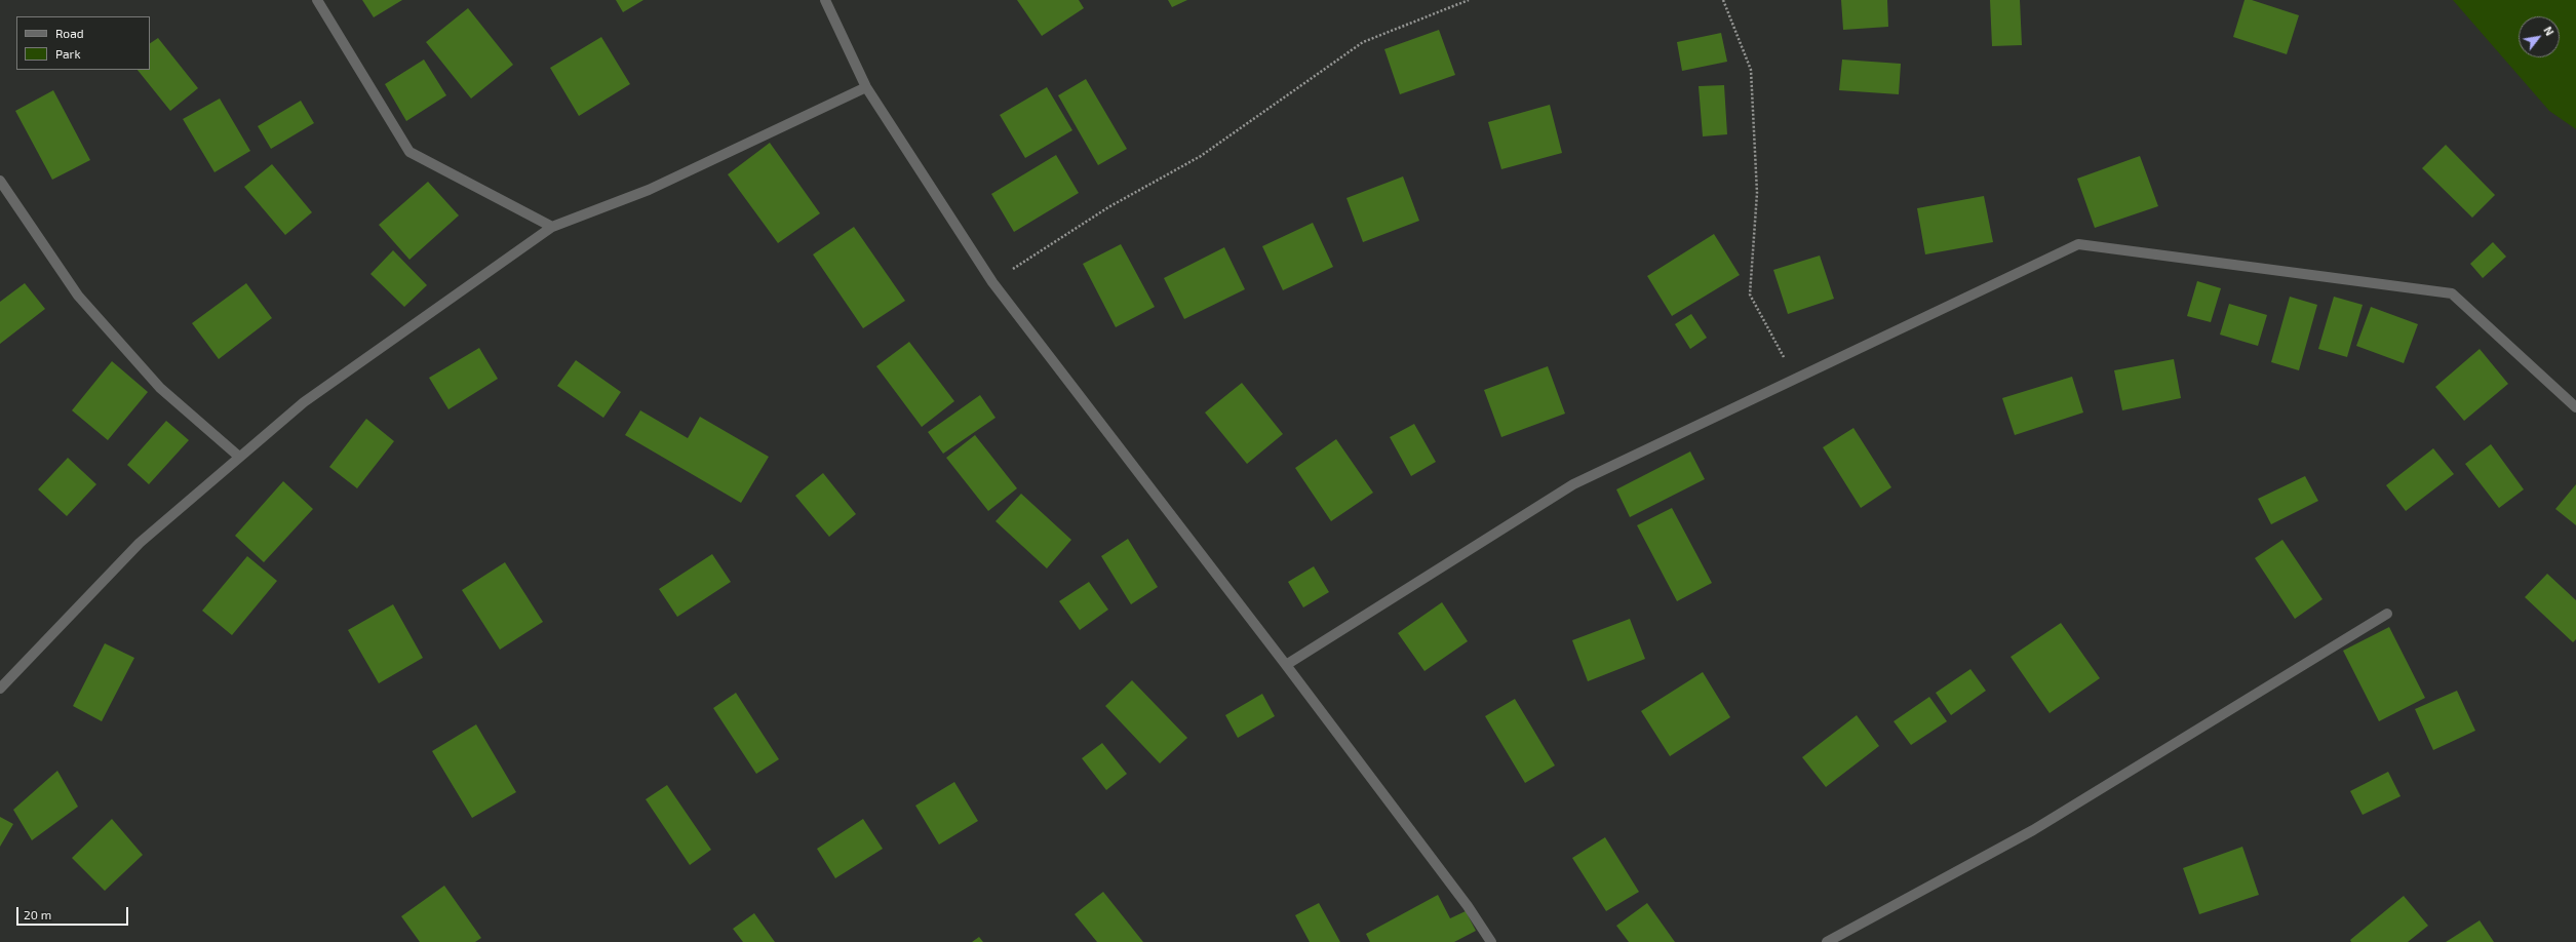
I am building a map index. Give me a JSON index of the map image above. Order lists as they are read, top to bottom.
{
  "legend": ["Road", "Park"],
  "scale_bar": "20 m",
  "north": "top right"
}
